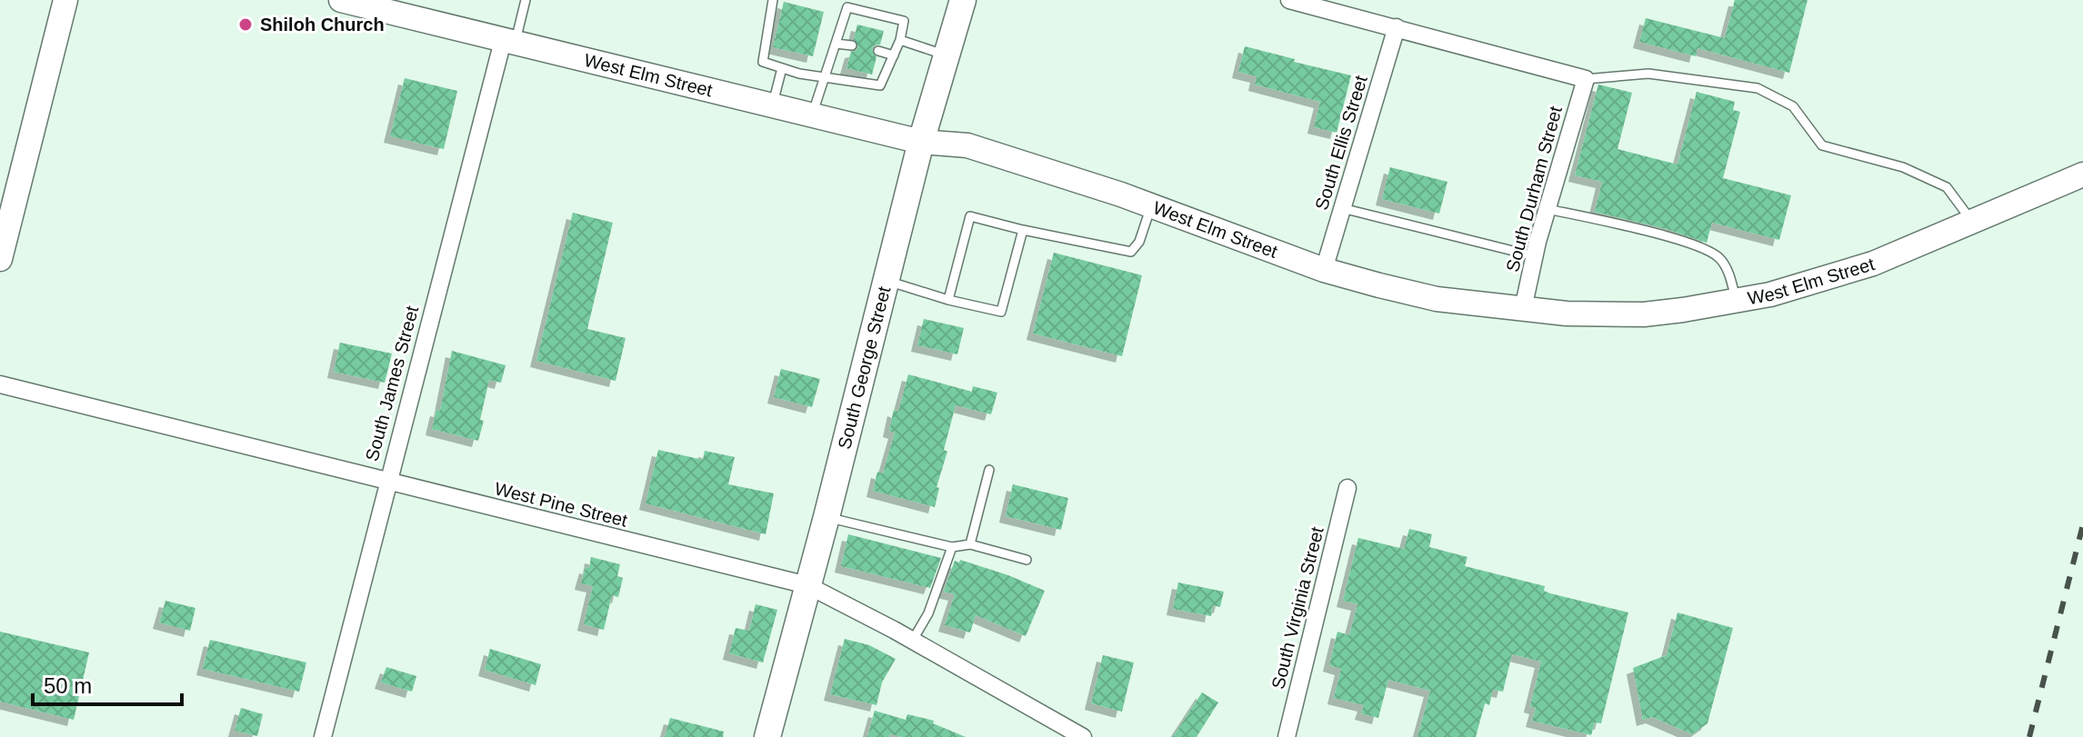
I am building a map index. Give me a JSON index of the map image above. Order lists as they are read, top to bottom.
{
  "streets": {
    "main road": ["South George Street"],
    "street": [
      "West Elm Street",
      "South Ellis Street",
      "South Durham Street",
      "South James Street",
      "West Pine Street",
      "South Virginia Street"
    ]
  },
  "crossings": [
    ["West Elm Street", "South Ellis Street"],
    ["West Elm Street", "South Durham Street"],
    ["West Elm Street", "South George Street"],
    ["West Elm Street", "South James Street"],
    ["South George Street", "West Pine Street"],
    ["South James Street", "West Pine Street"]
  ],
  "places": ["Shiloh Church"],
  "scale_bar": "50 m"
}
